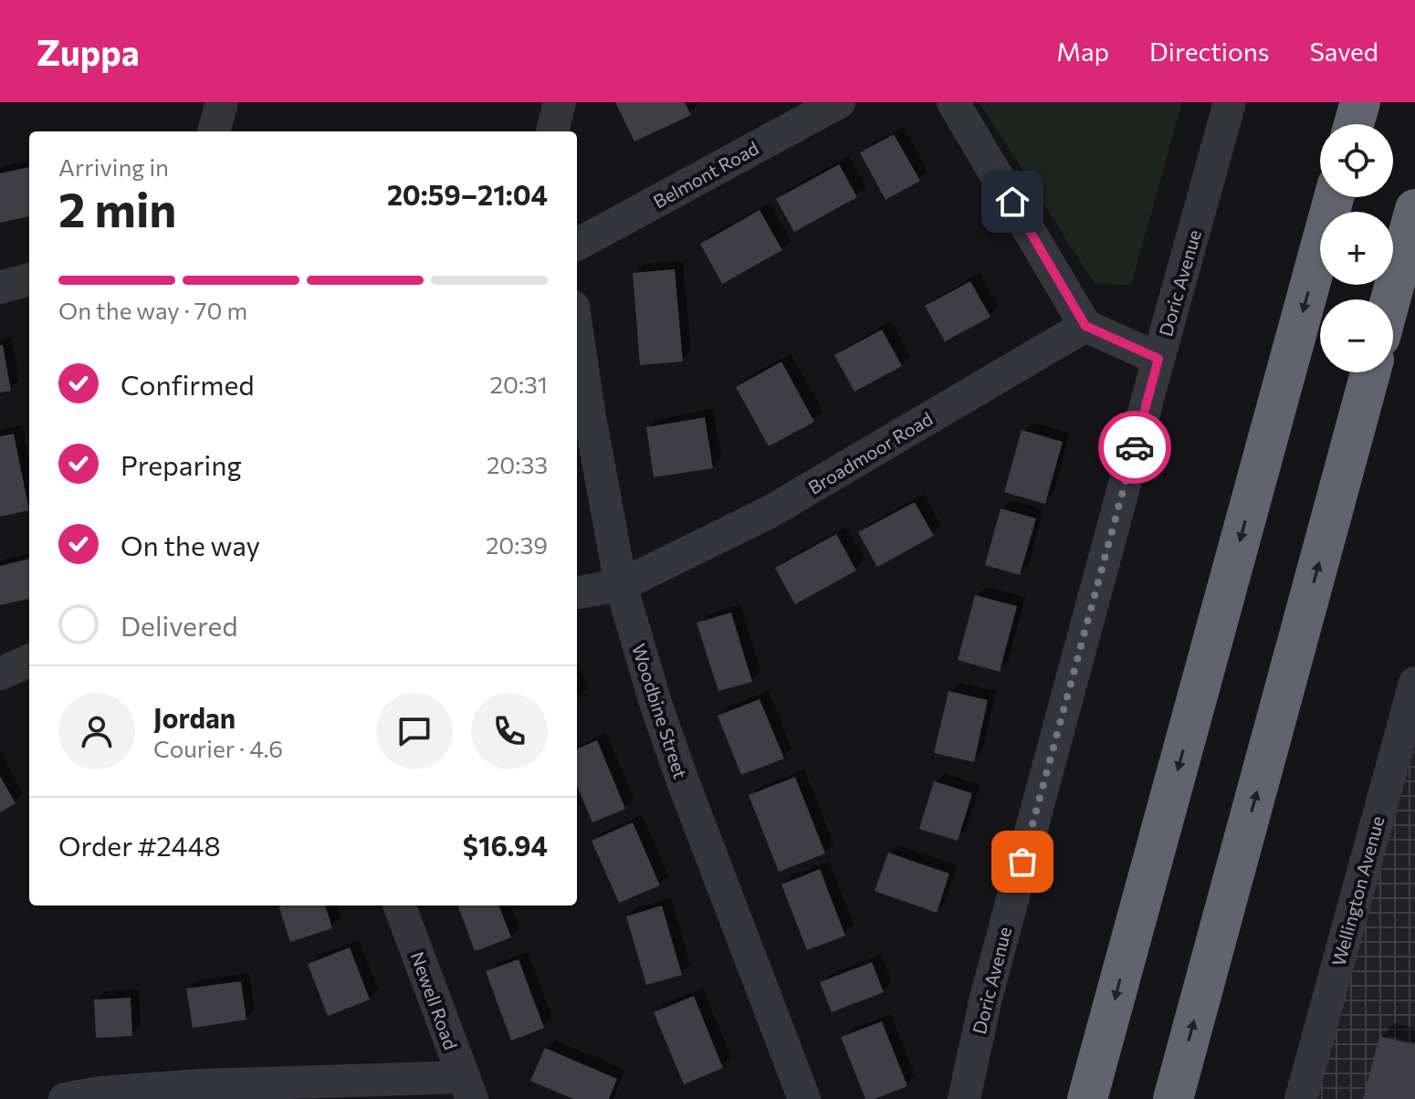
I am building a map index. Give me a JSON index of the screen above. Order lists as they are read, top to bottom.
{
  "streets": {
    "street": [
      "Belmont Road",
      "Doric Avenue",
      "Broadmoor Road",
      "Woodbine Street",
      "Wellington Avenue",
      "Newell Road"
    ]
  },
  "crossings": [
    ["Broadmoor Road", "Woodbine Street"]
  ],
  "page": {
    "header": "Zuppa",
    "nav": ["Map", "Directions", "Saved"],
    "map_buttons": ["+", "−"],
    "heading": ["2 min", "Arriving in", "20:59–21:04"],
    "panel": [
      "Jordan",
      "Courier · 4.6",
      "Order #2448",
      "$16.94"
    ],
    "bar": "On the way · 70 m",
    "list": [
      ["Confirmed", "20:31"],
      ["Preparing", "20:33"],
      ["On the way", "20:39"],
      "Delivered"
    ]
  }
}
